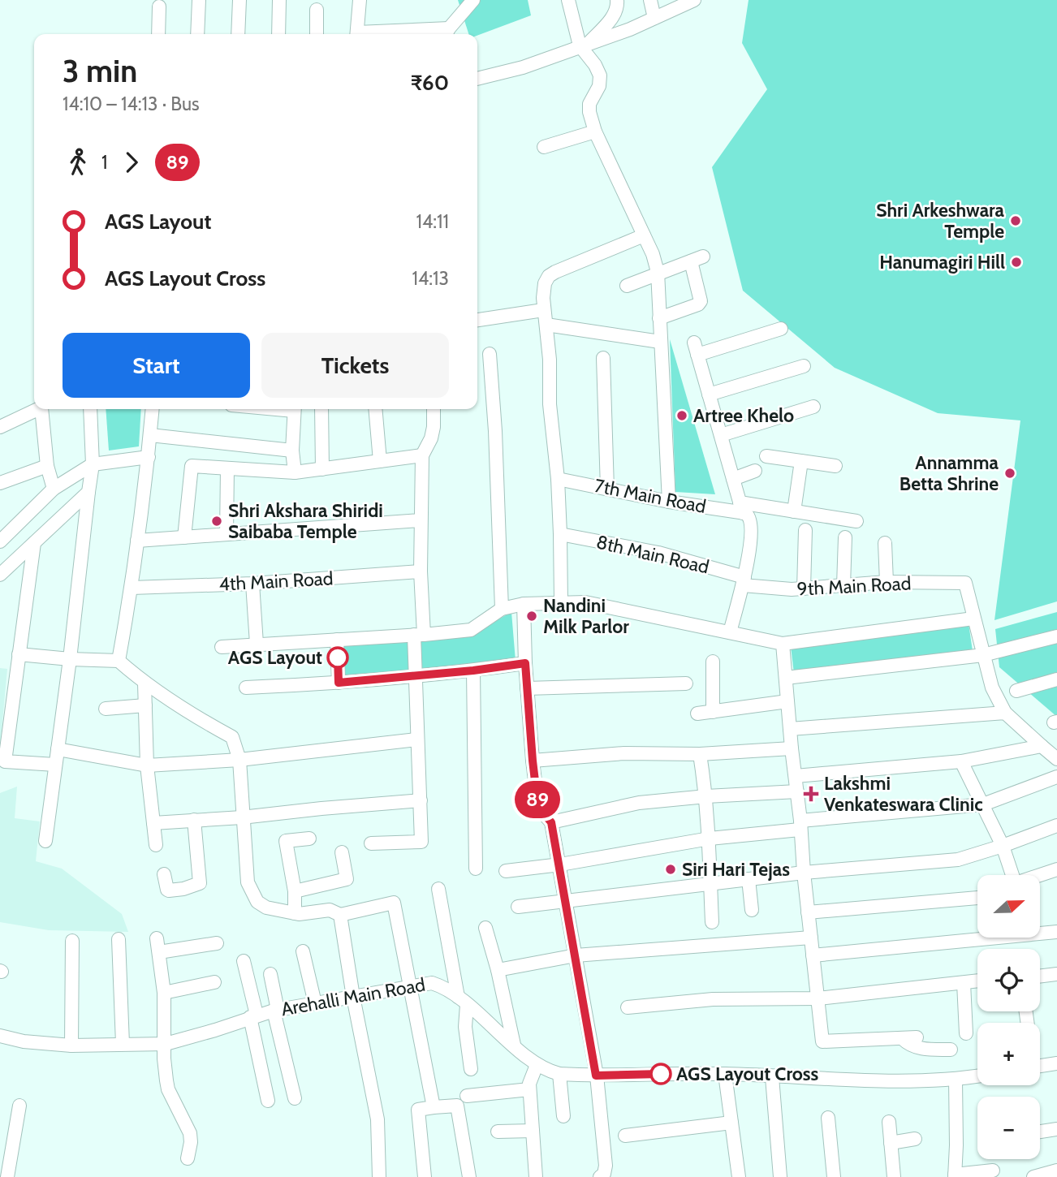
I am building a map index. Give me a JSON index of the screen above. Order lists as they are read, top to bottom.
{
  "streets": {
    "street": [
      "7th Main Road",
      "8th Main Road",
      "4th Main Road",
      "9th Main Road",
      "Arehalli Main Road"
    ]
  },
  "crossings": [
    ["8th Main Road", "9th Main Road"]
  ],
  "places": {
    "other": [
      "Shri Arkeshwara Temple",
      "Hanumagiri Hill",
      "Artree Khelo",
      "Annamma Betta Shrine",
      "Shri Akshara Shiridi Saibaba Temple",
      "Nandini Milk Parlor",
      "AGS Layout",
      "Siri Hari Tejas",
      "AGS Layout Cross"
    ],
    "health": ["Lakshmi Venkateswara Clinic"]
  },
  "lines": ["bus line 89"],
  "north": "right",
  "page": {
    "on_map": "89",
    "heading": ["3 min", "14:10 – 14:13 · Bus", "₹60"],
    "legs": ["1", "89"],
    "list": [
      {
        "name": "AGS Layout",
        "value": "14:11"
      },
      {
        "name": "AGS Layout Cross",
        "value": "14:13"
      }
    ],
    "buttons": ["Start", "Tickets"],
    "map_buttons": ["+", "−"]
  }
}
